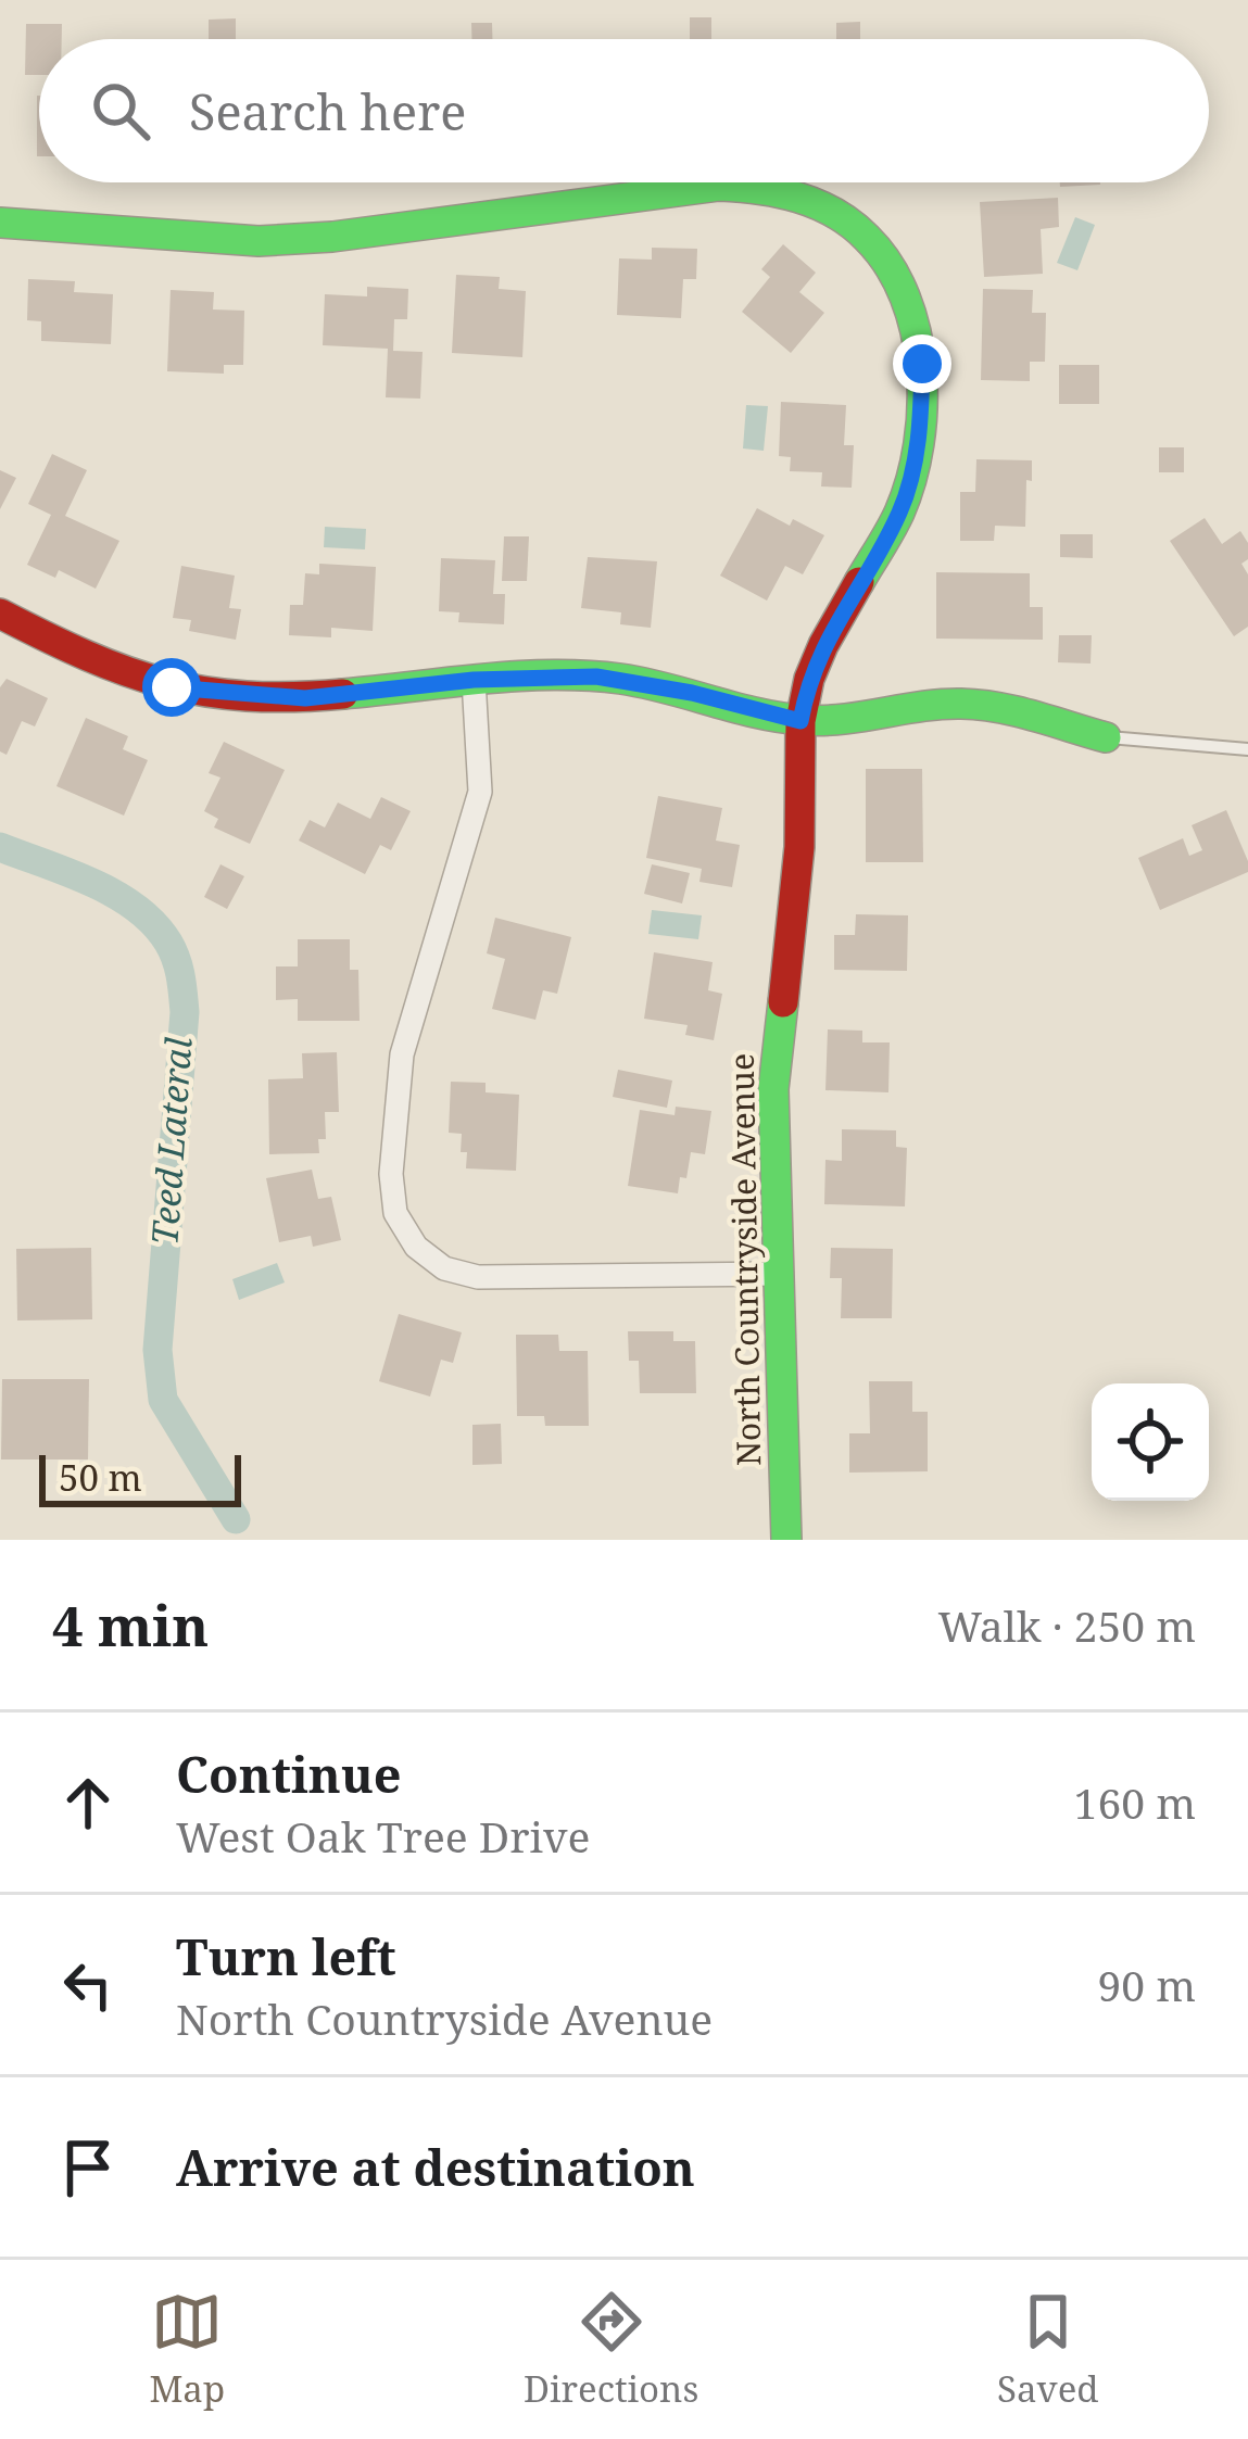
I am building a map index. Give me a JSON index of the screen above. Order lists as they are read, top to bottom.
{
  "streets": {
    "street": ["North Countryside Avenue"]
  },
  "water": ["Teed Lateral"],
  "scale_bar": "50 m",
  "page": {
    "search": "Search here",
    "scale": "50 m",
    "heading": ["4 min", "Walk · 250 m"],
    "list": [
      ["Continue", "West Oak Tree Drive", "160 m"],
      ["Turn left", "North Countryside Avenue", "90 m"],
      "Arrive at destination"
    ],
    "nav": ["Map", "Directions", "Saved"]
  }
}
